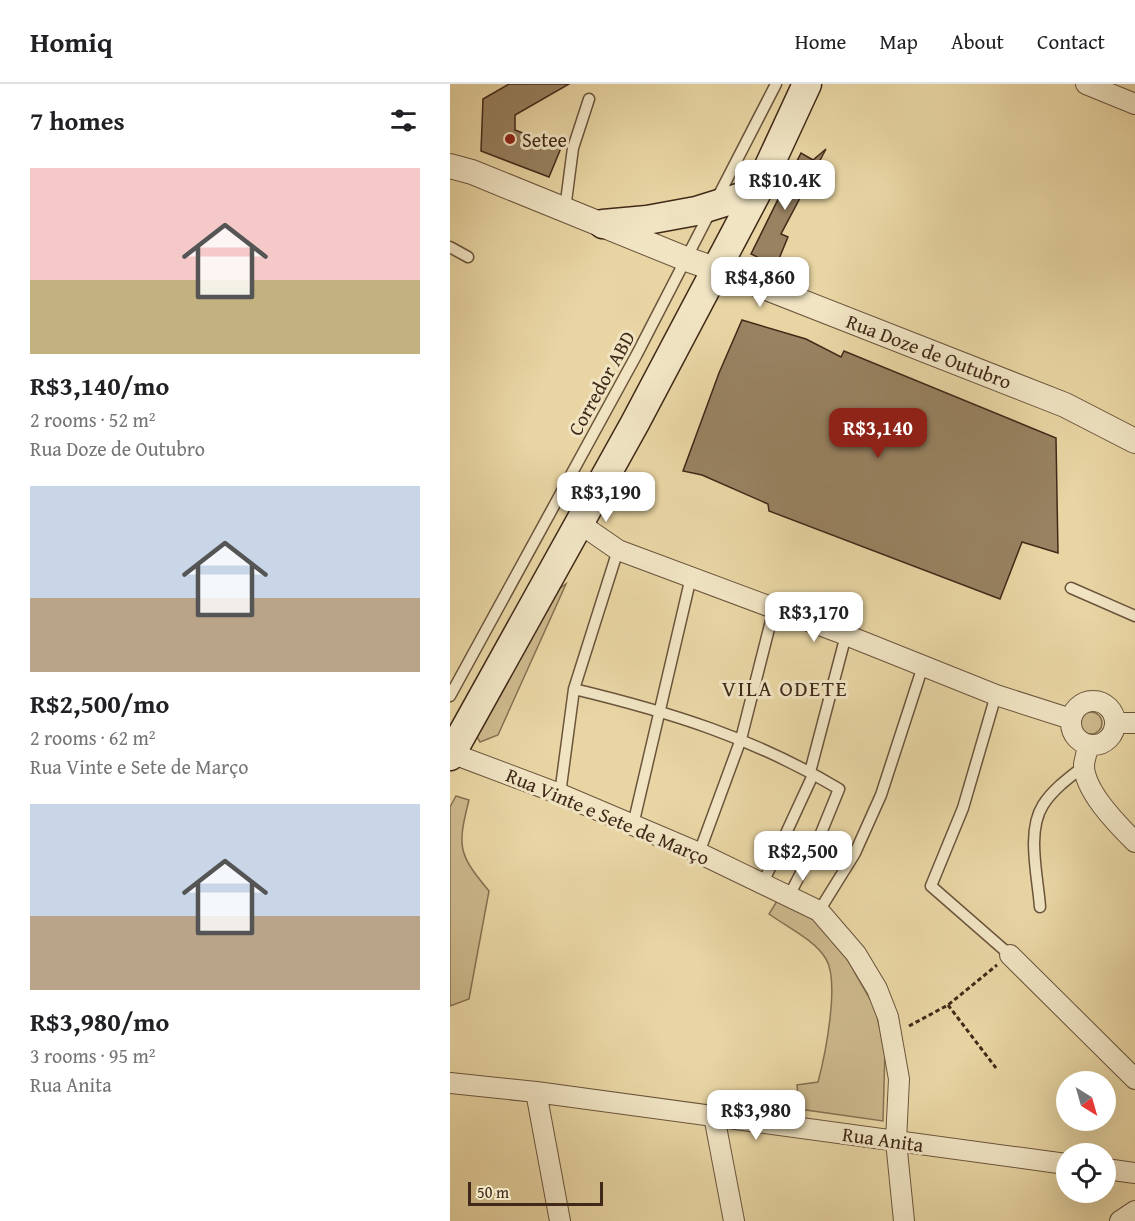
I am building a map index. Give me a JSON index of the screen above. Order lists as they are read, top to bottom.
{
  "streets": {
    "street": ["Rua Doze de Outubro", "Rua Vinte e Sete de Março", "Rua Anita"],
    "lane": ["Corredor ABD"]
  },
  "crossings": [
    ["Rua Doze de Outubro", "Corredor ABD"],
    ["Rua Vinte e Sete de Março", "Rua Anita"]
  ],
  "districts": ["VILA ODETE"],
  "places": ["Setee"],
  "scale_bar": "50 m",
  "north": "bottom right",
  "page": {
    "header": "Homiq",
    "nav": [
      "Home",
      "Map",
      "About",
      "Contact"
    ],
    "heading": "7 homes",
    "list": [
      {
        "name": "R$3,140/mo",
        "note": "2 rooms · 52 m² · Rua Doze de Outubro"
      },
      {
        "name": "R$2,500/mo",
        "note": "2 rooms · 62 m² · Rua Vinte e Sete de Março"
      },
      {
        "name": "R$3,980/mo",
        "note": "3 rooms · 95 m² · Rua Anita"
      }
    ],
    "price": [
      "R$10.4K",
      "R$4,860",
      "R$3,140",
      "R$3,190",
      "R$3,170",
      "R$2,500",
      "R$3,980"
    ],
    "scale": "50 m"
  }
}
